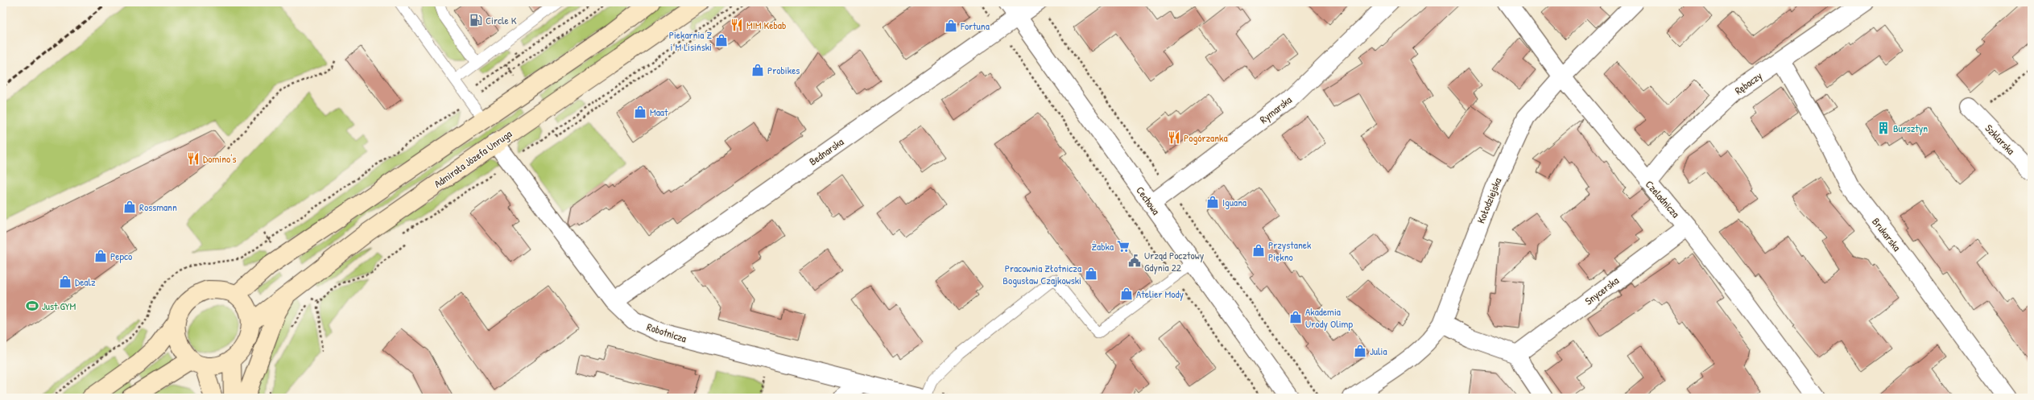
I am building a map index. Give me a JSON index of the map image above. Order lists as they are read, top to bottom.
{
  "streets": {
    "street": [
      "Rębaczy",
      "Rymarska",
      "Szklarska",
      "Bednarska",
      "Admirała Józefa Unruga",
      "Czeladnicza",
      "Cechowa",
      "Kołodziejska",
      "Brukarska",
      "Snycerska",
      "Robotnicza"
    ]
  },
  "crossings": [
    ["Rębaczy", "Czeladnicza"],
    ["Rębaczy", "Brukarska"],
    ["Rymarska", "Cechowa"],
    ["Bednarska", "Cechowa"],
    ["Bednarska", "Robotnicza"],
    ["Admirała Józefa Unruga", "Robotnicza"],
    ["Czeladnicza", "Kołodziejska"],
    ["Czeladnicza", "Snycerska"]
  ],
  "places": {
    "fuel station": ["Circle K"],
    "restaurant": ["MIM Kebab", "Pogórzanka", "Domino's"],
    "shop": [
      "Fortuna",
      "Piekarnia Z i M Lisiński",
      "Probikes",
      "Maat",
      "Iguana",
      "Rossmann",
      "Przystanek Piękno",
      "Pepco",
      "Pracownia Złotnicza Bogusław Czajkowski",
      "Dealz",
      "Atelier Mody",
      "Akademia Urody Olimp",
      "Julia"
    ],
    "building": ["Bursztyn"],
    "supermarket": ["Żabka"],
    "public building": ["Urząd Pocztowy Gdynia 22"],
    "sports": ["Just GYM"]
  }
}
